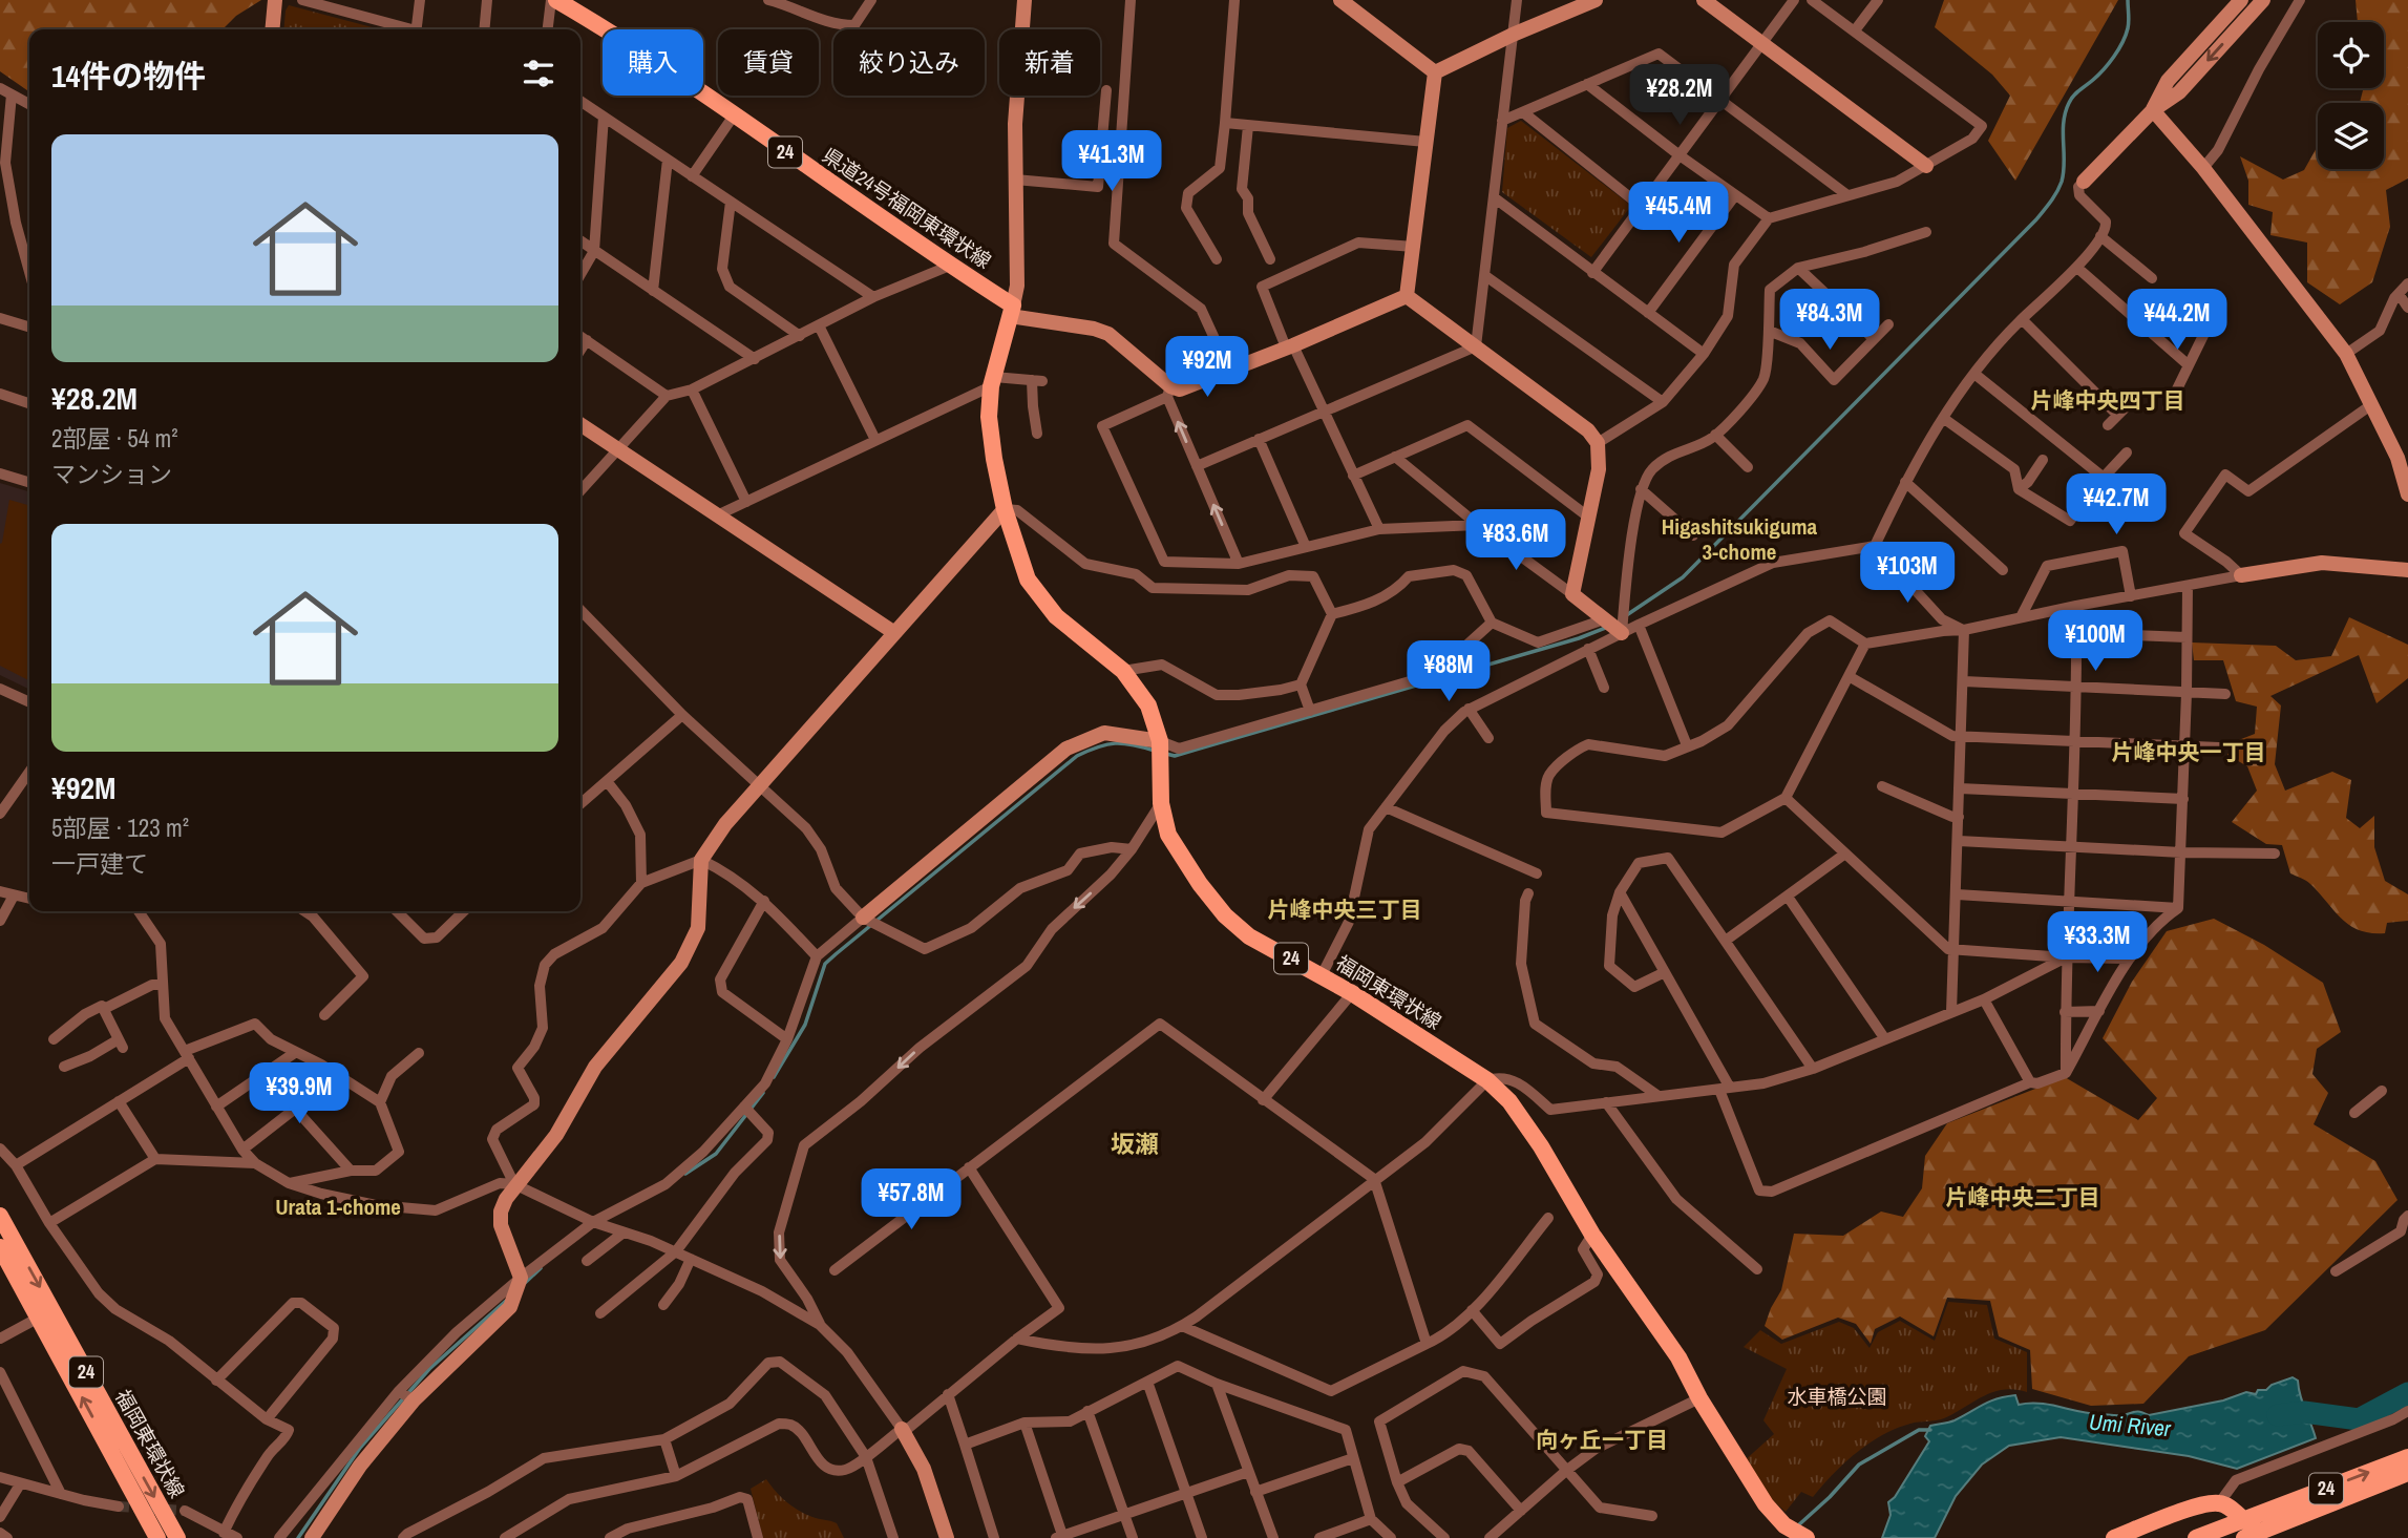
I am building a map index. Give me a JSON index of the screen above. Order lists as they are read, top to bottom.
{
  "streets": {
    "main road": ["24", "県道24号福岡東環状線", "福岡東環状線"]
  },
  "crossings": [
    ["県道24号福岡東環状線", "福岡東環状線"]
  ],
  "districts": [
    "片峰中央四丁目",
    "Higashitsukiguma 3-chome",
    "片峰中央一丁目",
    "片峰中央三丁目",
    "坂瀬",
    "片峰中央二丁目",
    "Urata 1-chome",
    "向ヶ丘一丁目"
  ],
  "water": ["Umi River"],
  "parks": ["水車橋公園"],
  "page": {
    "chip": [
      "購入",
      "賃貸",
      "絞り込み",
      "新着"
    ],
    "heading": "14件の物件",
    "price": [
      "¥28.2M",
      "¥41.3M",
      "¥45.4M",
      "¥84.3M",
      "¥44.2M",
      "¥92M",
      "¥42.7M",
      "¥83.6M",
      "¥103M",
      "¥100M",
      "¥88M",
      "¥33.3M",
      "¥39.9M",
      "¥57.8M"
    ],
    "list": [
      {
        "name": "¥28.2M",
        "note": "2部屋 · 54 m² · マンション"
      },
      {
        "name": "¥92M",
        "note": "5部屋 · 123 m² · 一戸建て"
      }
    ]
  }
}
